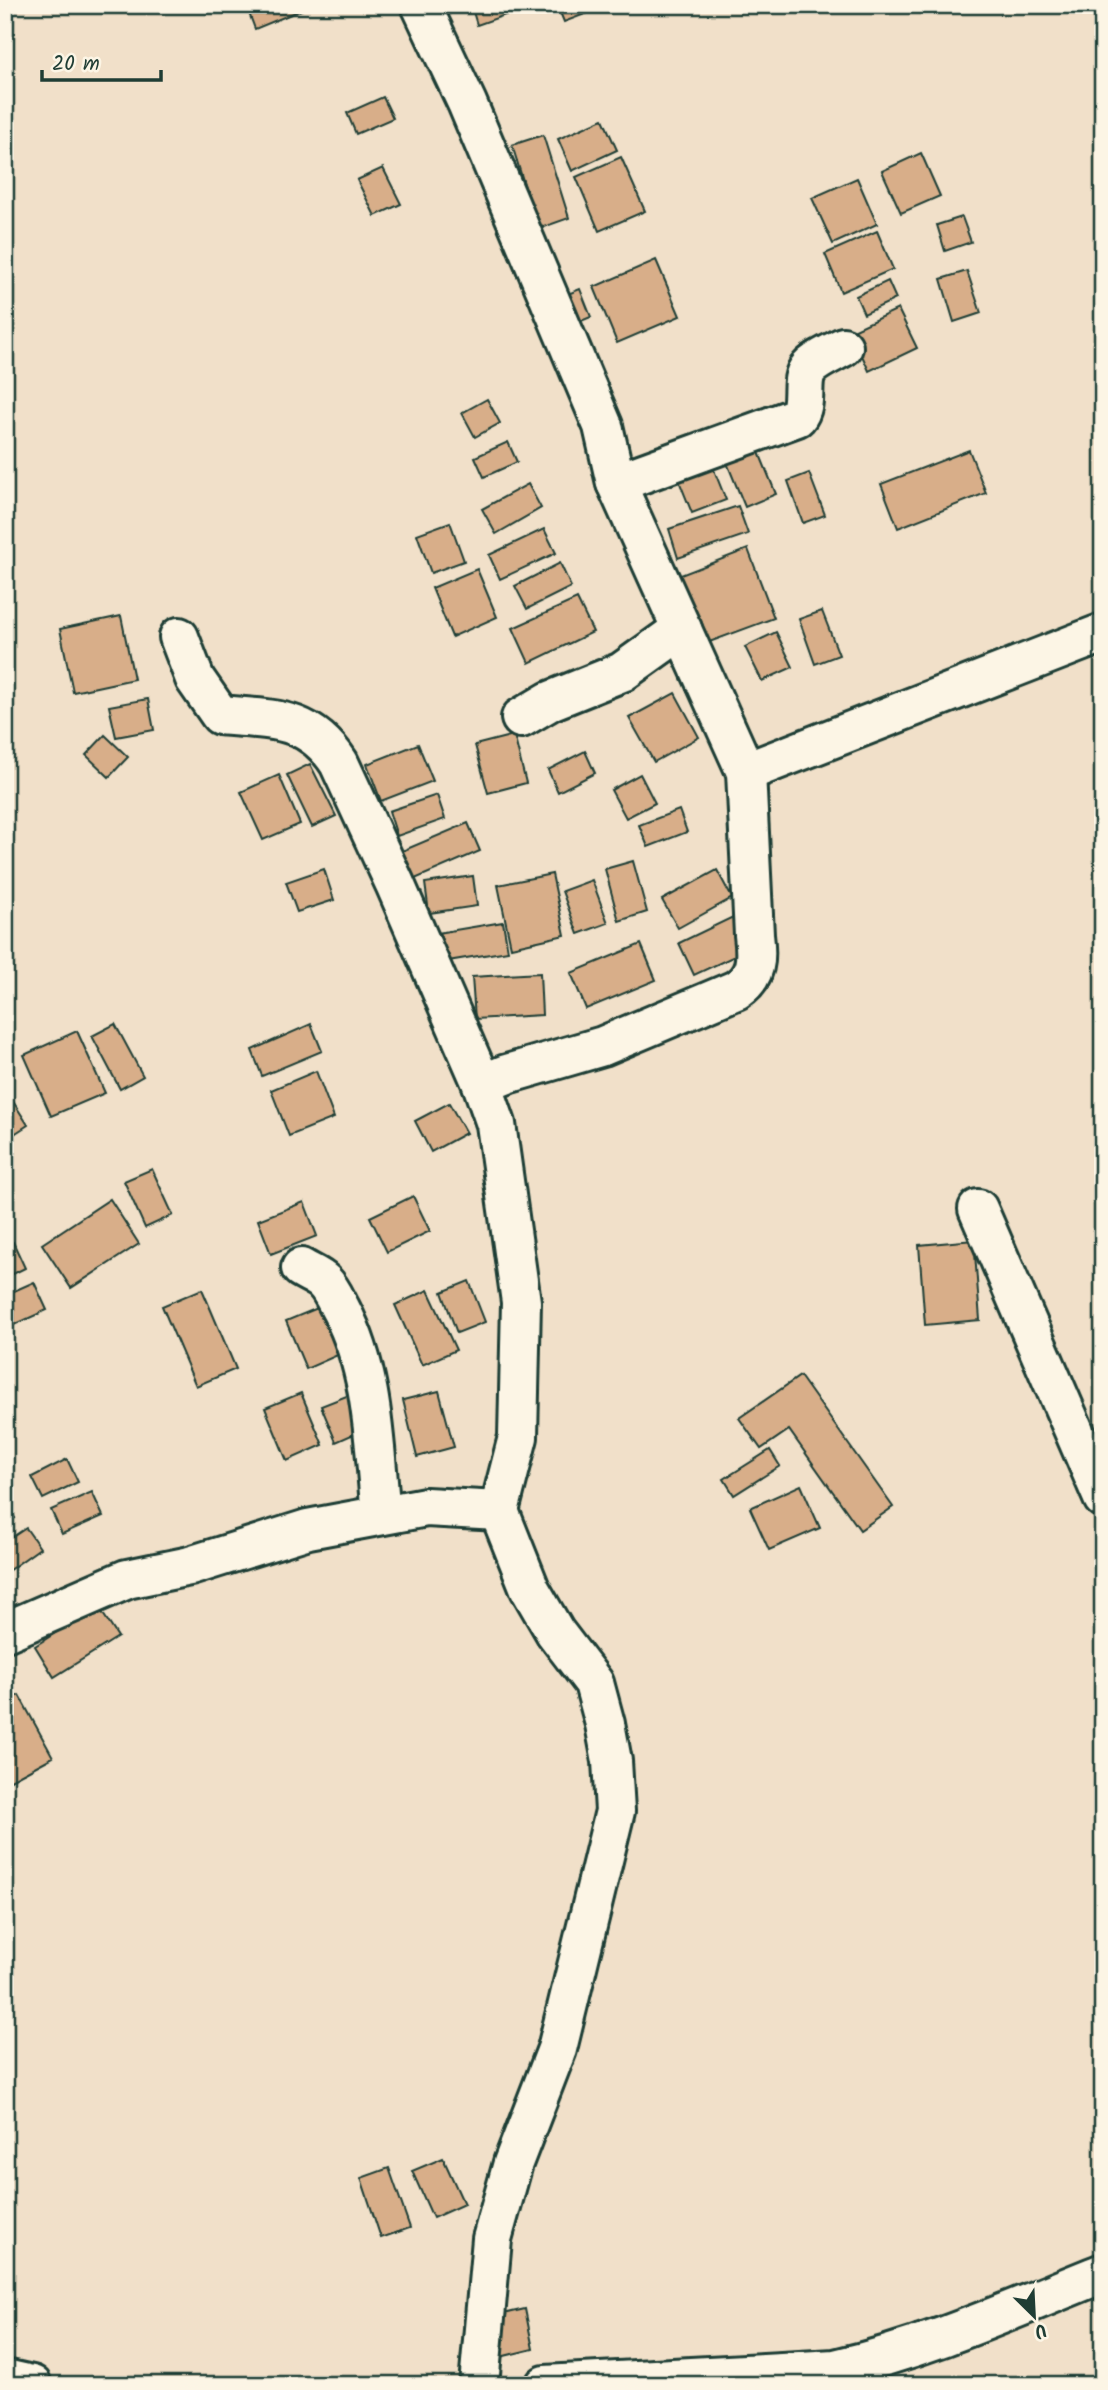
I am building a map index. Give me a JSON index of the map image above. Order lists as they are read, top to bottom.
{
  "scale_bar": "20 m",
  "north": "bottom right"
}
